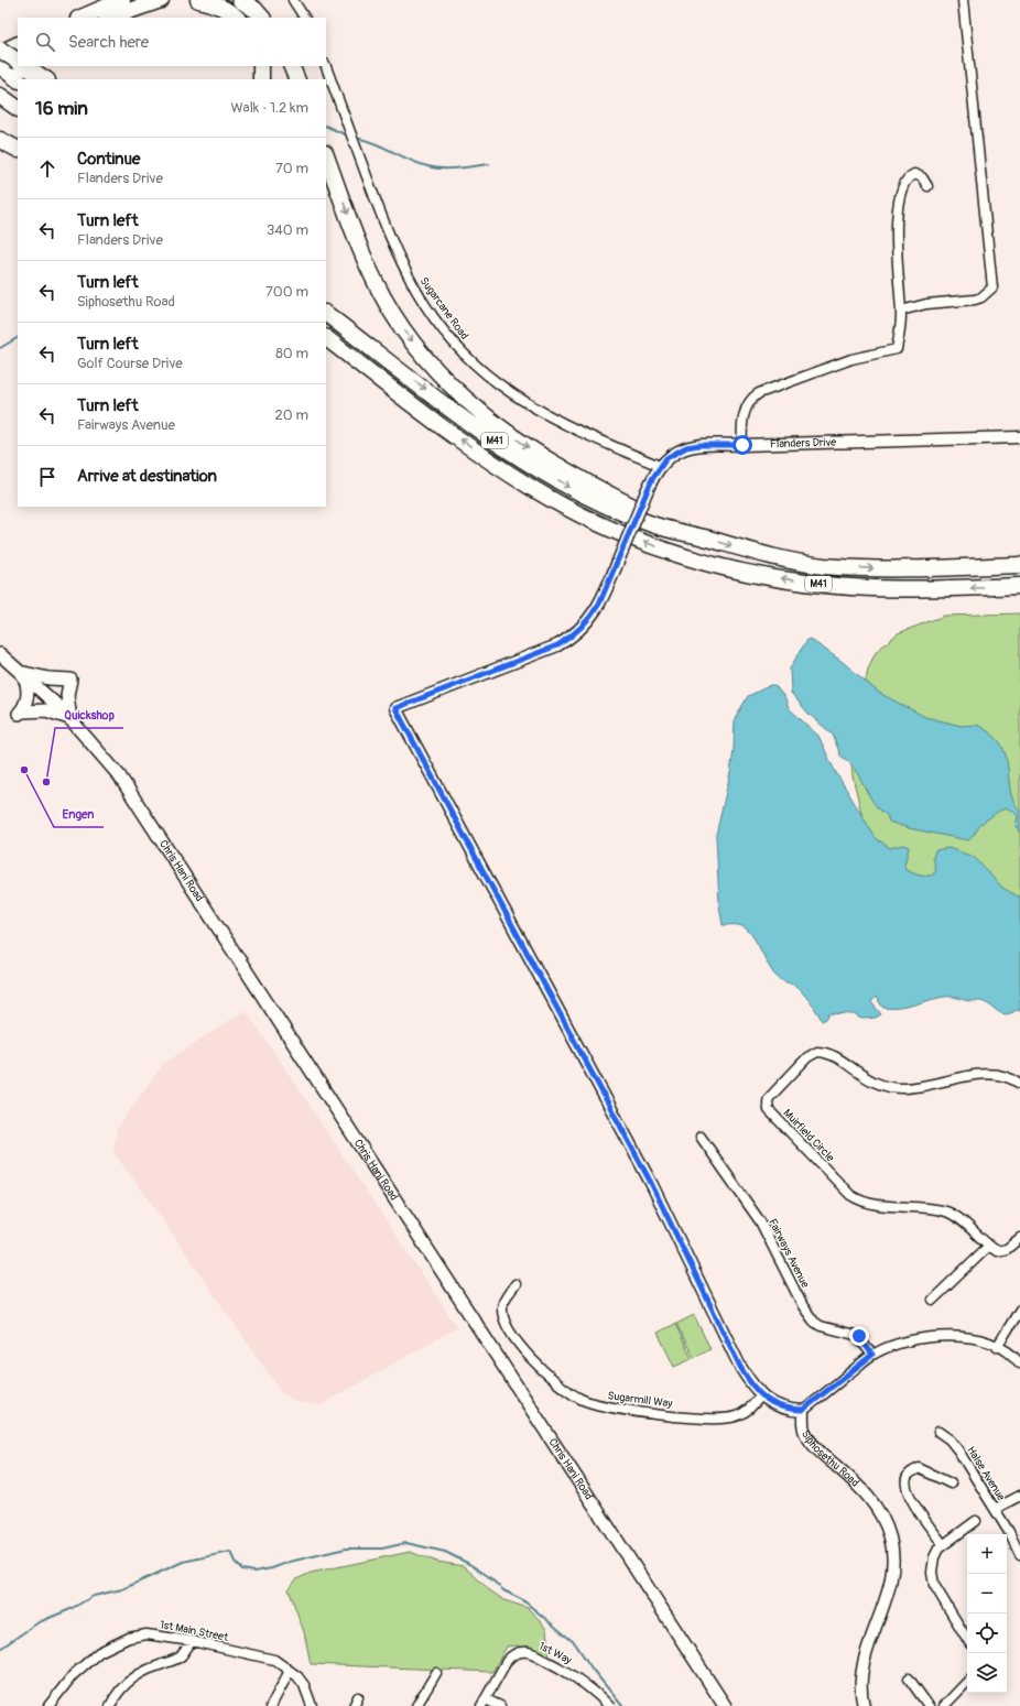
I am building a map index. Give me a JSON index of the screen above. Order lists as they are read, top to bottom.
{
  "streets": {
    "highway": ["M41"],
    "main road": ["Chris Hani Road"],
    "street": [
      "Sugarcane Road",
      "Flanders Drive",
      "Muirfield Circle",
      "Fairways Avenue",
      "Sugarmill Way",
      "Siphosethu Road",
      "Halse Avenue",
      "1st Main Street",
      "1st Way"
    ]
  },
  "crossings": [
    ["Sugarcane Road", "Flanders Drive"],
    ["Flanders Drive", "Sugarmill Way"]
  ],
  "places": ["Engen", "Quickshop"],
  "page": {
    "search": "Search here",
    "heading": ["16 min", "Walk · 1.2 km"],
    "list": [
      ["Continue", "Flanders Drive", "70 m"],
      ["Turn left", "Flanders Drive", "340 m"],
      ["Turn left", "Siphosethu Road", "700 m"],
      ["Turn left", "Golf Course Drive", "80 m"],
      ["Turn left", "Fairways Avenue", "20 m"],
      "Arrive at destination"
    ],
    "map_buttons": ["+", "−"]
  }
}
